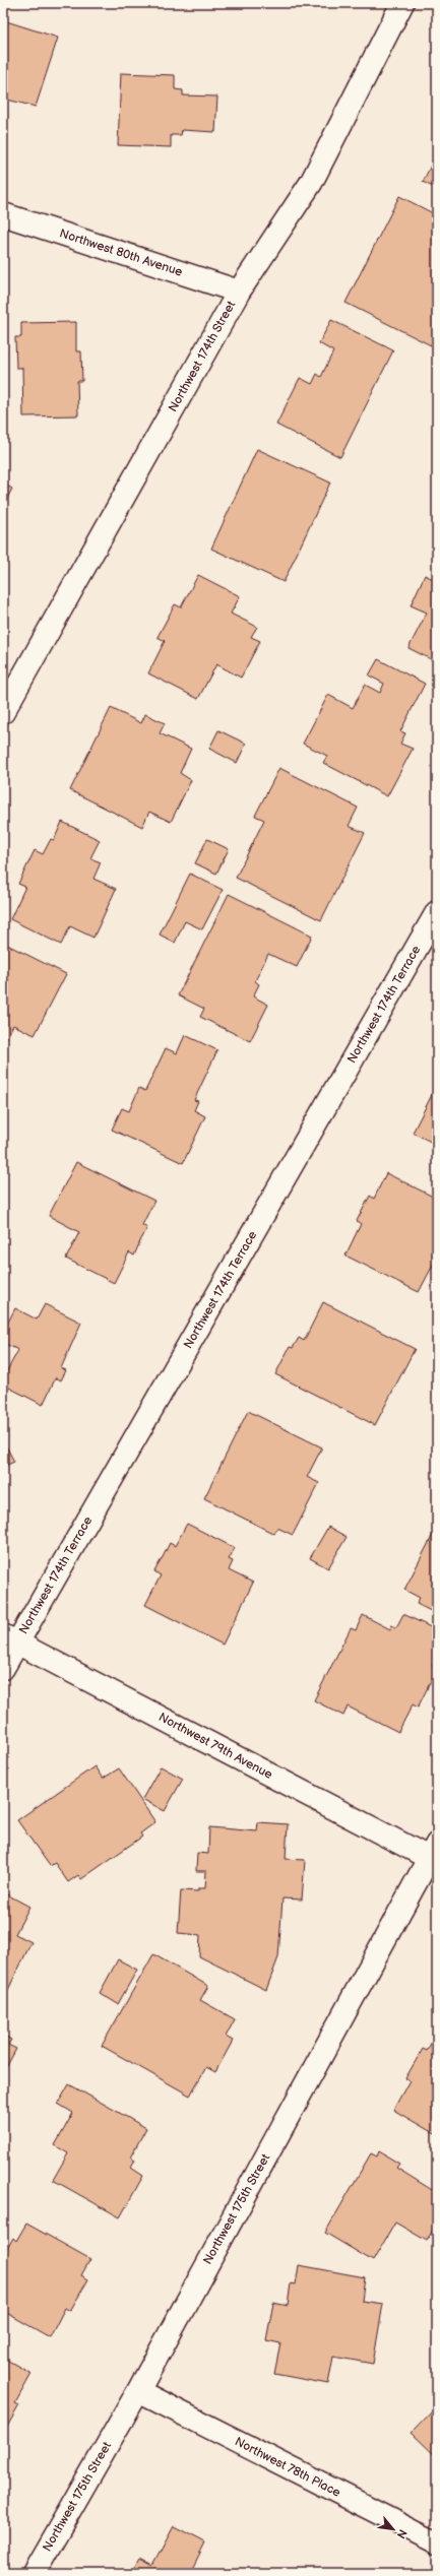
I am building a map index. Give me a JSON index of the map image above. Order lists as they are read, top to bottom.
{
  "streets": {
    "street": [
      "Northwest 80th Avenue",
      "Northwest 174th Street",
      "Northwest 174th Terrace",
      "Northwest 79th Avenue",
      "Northwest 175th Street",
      "Northwest 78th Place"
    ]
  },
  "crossings": [
    ["Northwest 80th Avenue", "Northwest 174th Street"],
    ["Northwest 174th Terrace", "Northwest 79th Avenue"],
    ["Northwest 79th Avenue", "Northwest 175th Street"],
    ["Northwest 175th Street", "Northwest 78th Place"]
  ],
  "north": "bottom right"
}
